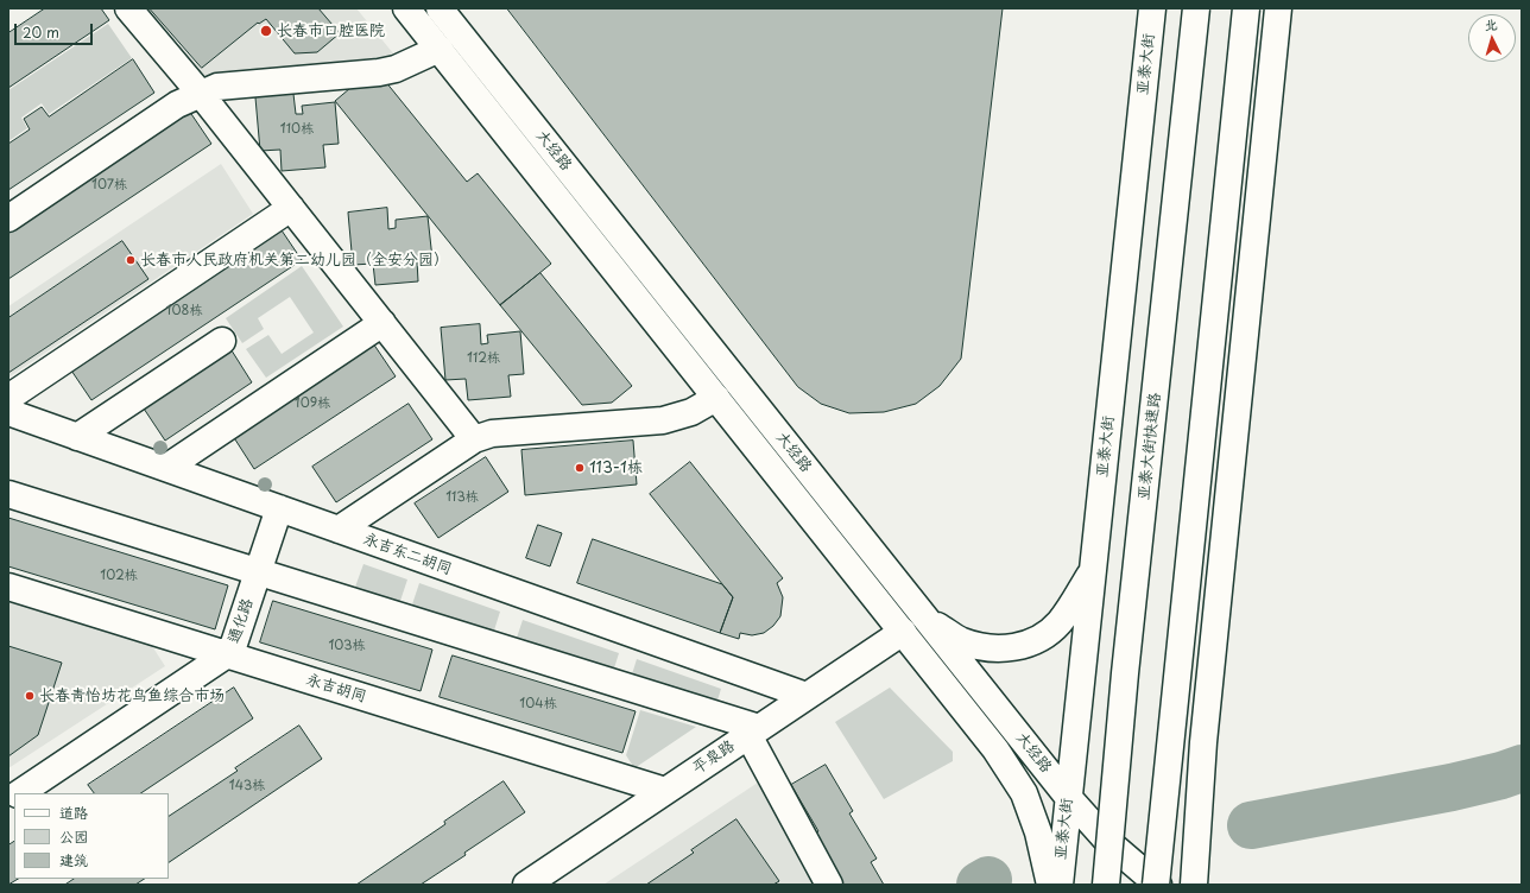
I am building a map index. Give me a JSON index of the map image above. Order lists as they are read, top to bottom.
{
  "streets": {
    "main road": [
      "亚泰大街",
      "大经路",
      "亚泰大街快速路",
      "永吉东二胡同",
      "通化路",
      "永吉胡同",
      "平泉路"
    ]
  },
  "crossings": [
    ["亚泰大街", "大经路"],
    ["大经路", "平泉路"],
    ["永吉东二胡同", "通化路"],
    ["永吉东二胡同", "平泉路"],
    ["通化路", "永吉胡同"],
    ["永吉胡同", "平泉路"]
  ],
  "places": [
    "长春市口腔医院",
    "长春市人民政府机关第二幼儿园（全安分园）",
    "113-1栋",
    "长春青怡坊花鸟鱼综合市场"
  ],
  "house_numbers": [
    "110栋",
    "107栋",
    "108栋",
    "112栋",
    "109栋",
    "113栋",
    "102栋",
    "103栋",
    "104栋",
    "143栋"
  ],
  "legend": ["道路", "公园", "建筑"],
  "scale_bar": "20 m",
  "north": "top"
}
